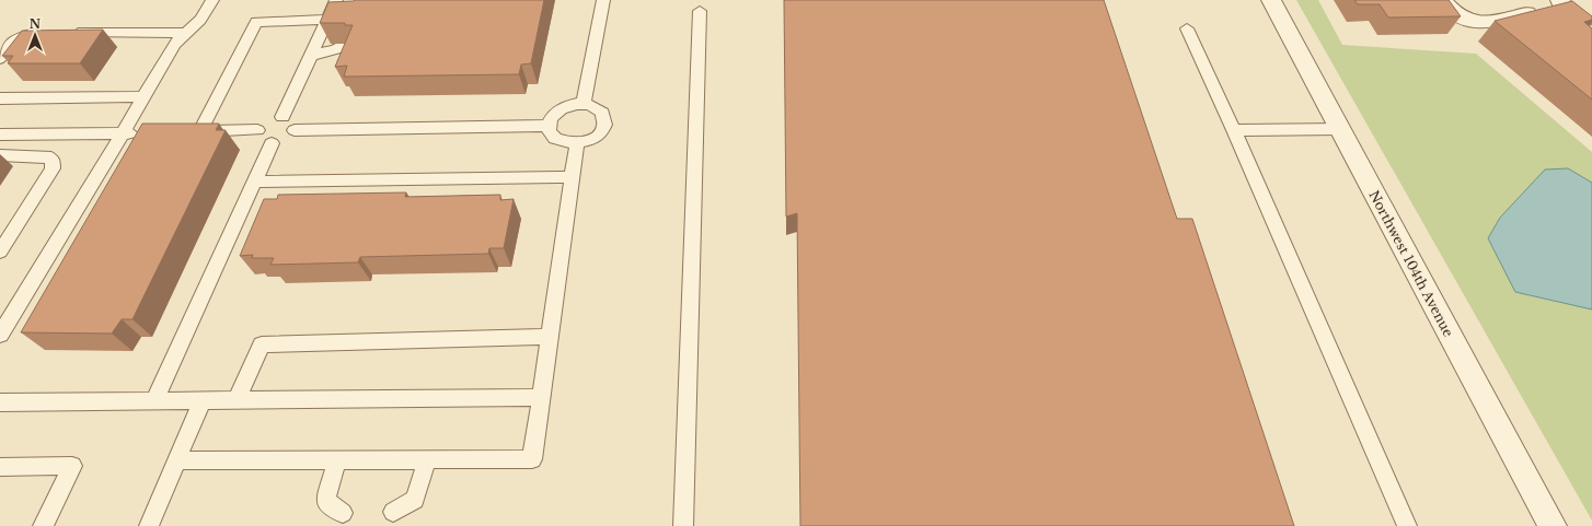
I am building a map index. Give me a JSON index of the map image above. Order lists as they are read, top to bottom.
{
  "streets": {
    "street": ["Northwest 104th Avenue"]
  },
  "north": "top"
}
